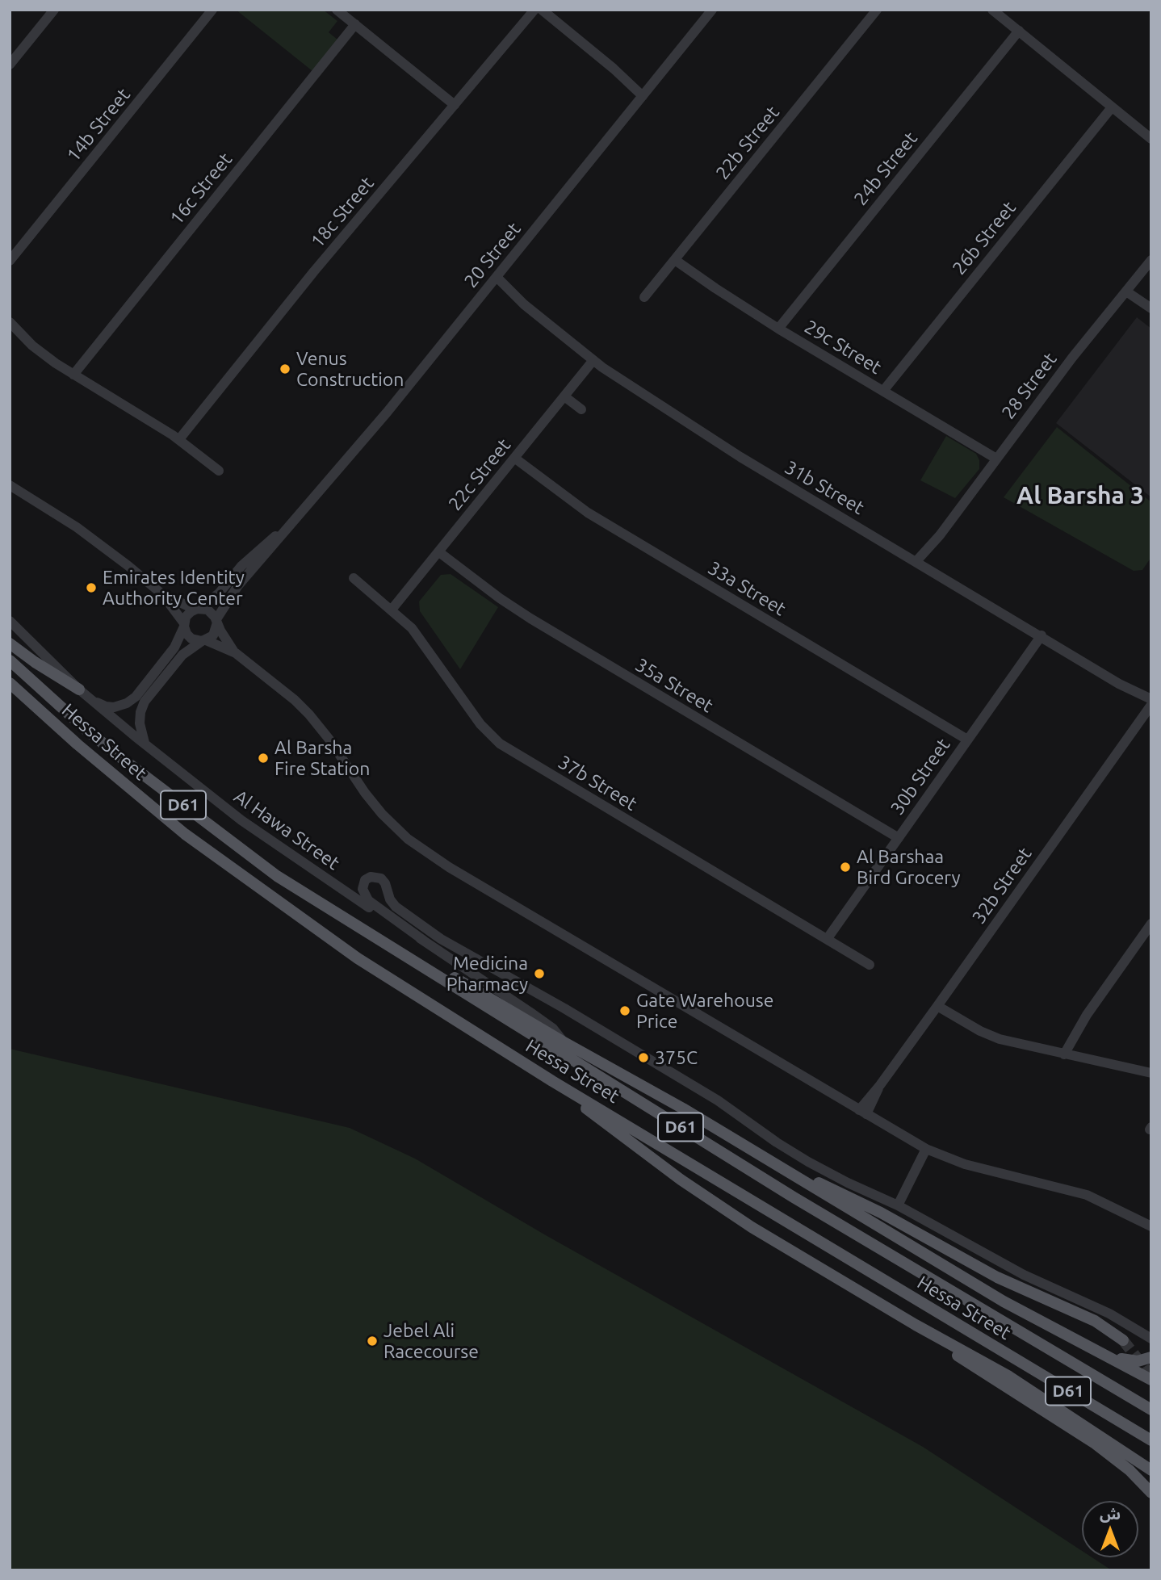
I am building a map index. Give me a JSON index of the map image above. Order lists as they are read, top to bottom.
{
  "streets": {
    "main road": ["Hessa Street", "D61"],
    "street": [
      "14b Street",
      "22b Street",
      "24b Street",
      "16c Street",
      "18c Street",
      "26b Street",
      "20 Street",
      "29c Street",
      "28 Street",
      "22c Street",
      "31b Street",
      "33a Street",
      "35a Street",
      "30b Street",
      "37b Street",
      "Al Hawa Street",
      "32b Street"
    ]
  },
  "crossings": [
    ["22b Street", "29c Street"],
    ["24b Street", "29c Street"],
    ["26b Street", "29c Street"],
    ["20 Street", "31b Street"],
    ["29c Street", "28 Street"],
    ["28 Street", "31b Street"],
    ["22c Street", "31b Street"],
    ["22c Street", "33a Street"],
    ["22c Street", "35a Street"],
    ["22c Street", "37b Street"],
    ["31b Street", "30b Street"],
    ["31b Street", "32b Street"],
    ["33a Street", "30b Street"],
    ["35a Street", "30b Street"],
    ["Hessa Street", "D61"],
    ["Hessa Street", "Al Hawa Street"],
    ["30b Street", "37b Street"]
  ],
  "districts": ["Al Barsha 3"],
  "places": [
    "Venus Construction",
    "Emirates Identity Authority Center",
    "Al Barsha Fire Station",
    "Al Barshaa Bird Grocery",
    "Medicina Pharmacy",
    "Gate Warehouse Price",
    "375C",
    "Jebel Ali Racecourse"
  ],
  "north": "top"
}
